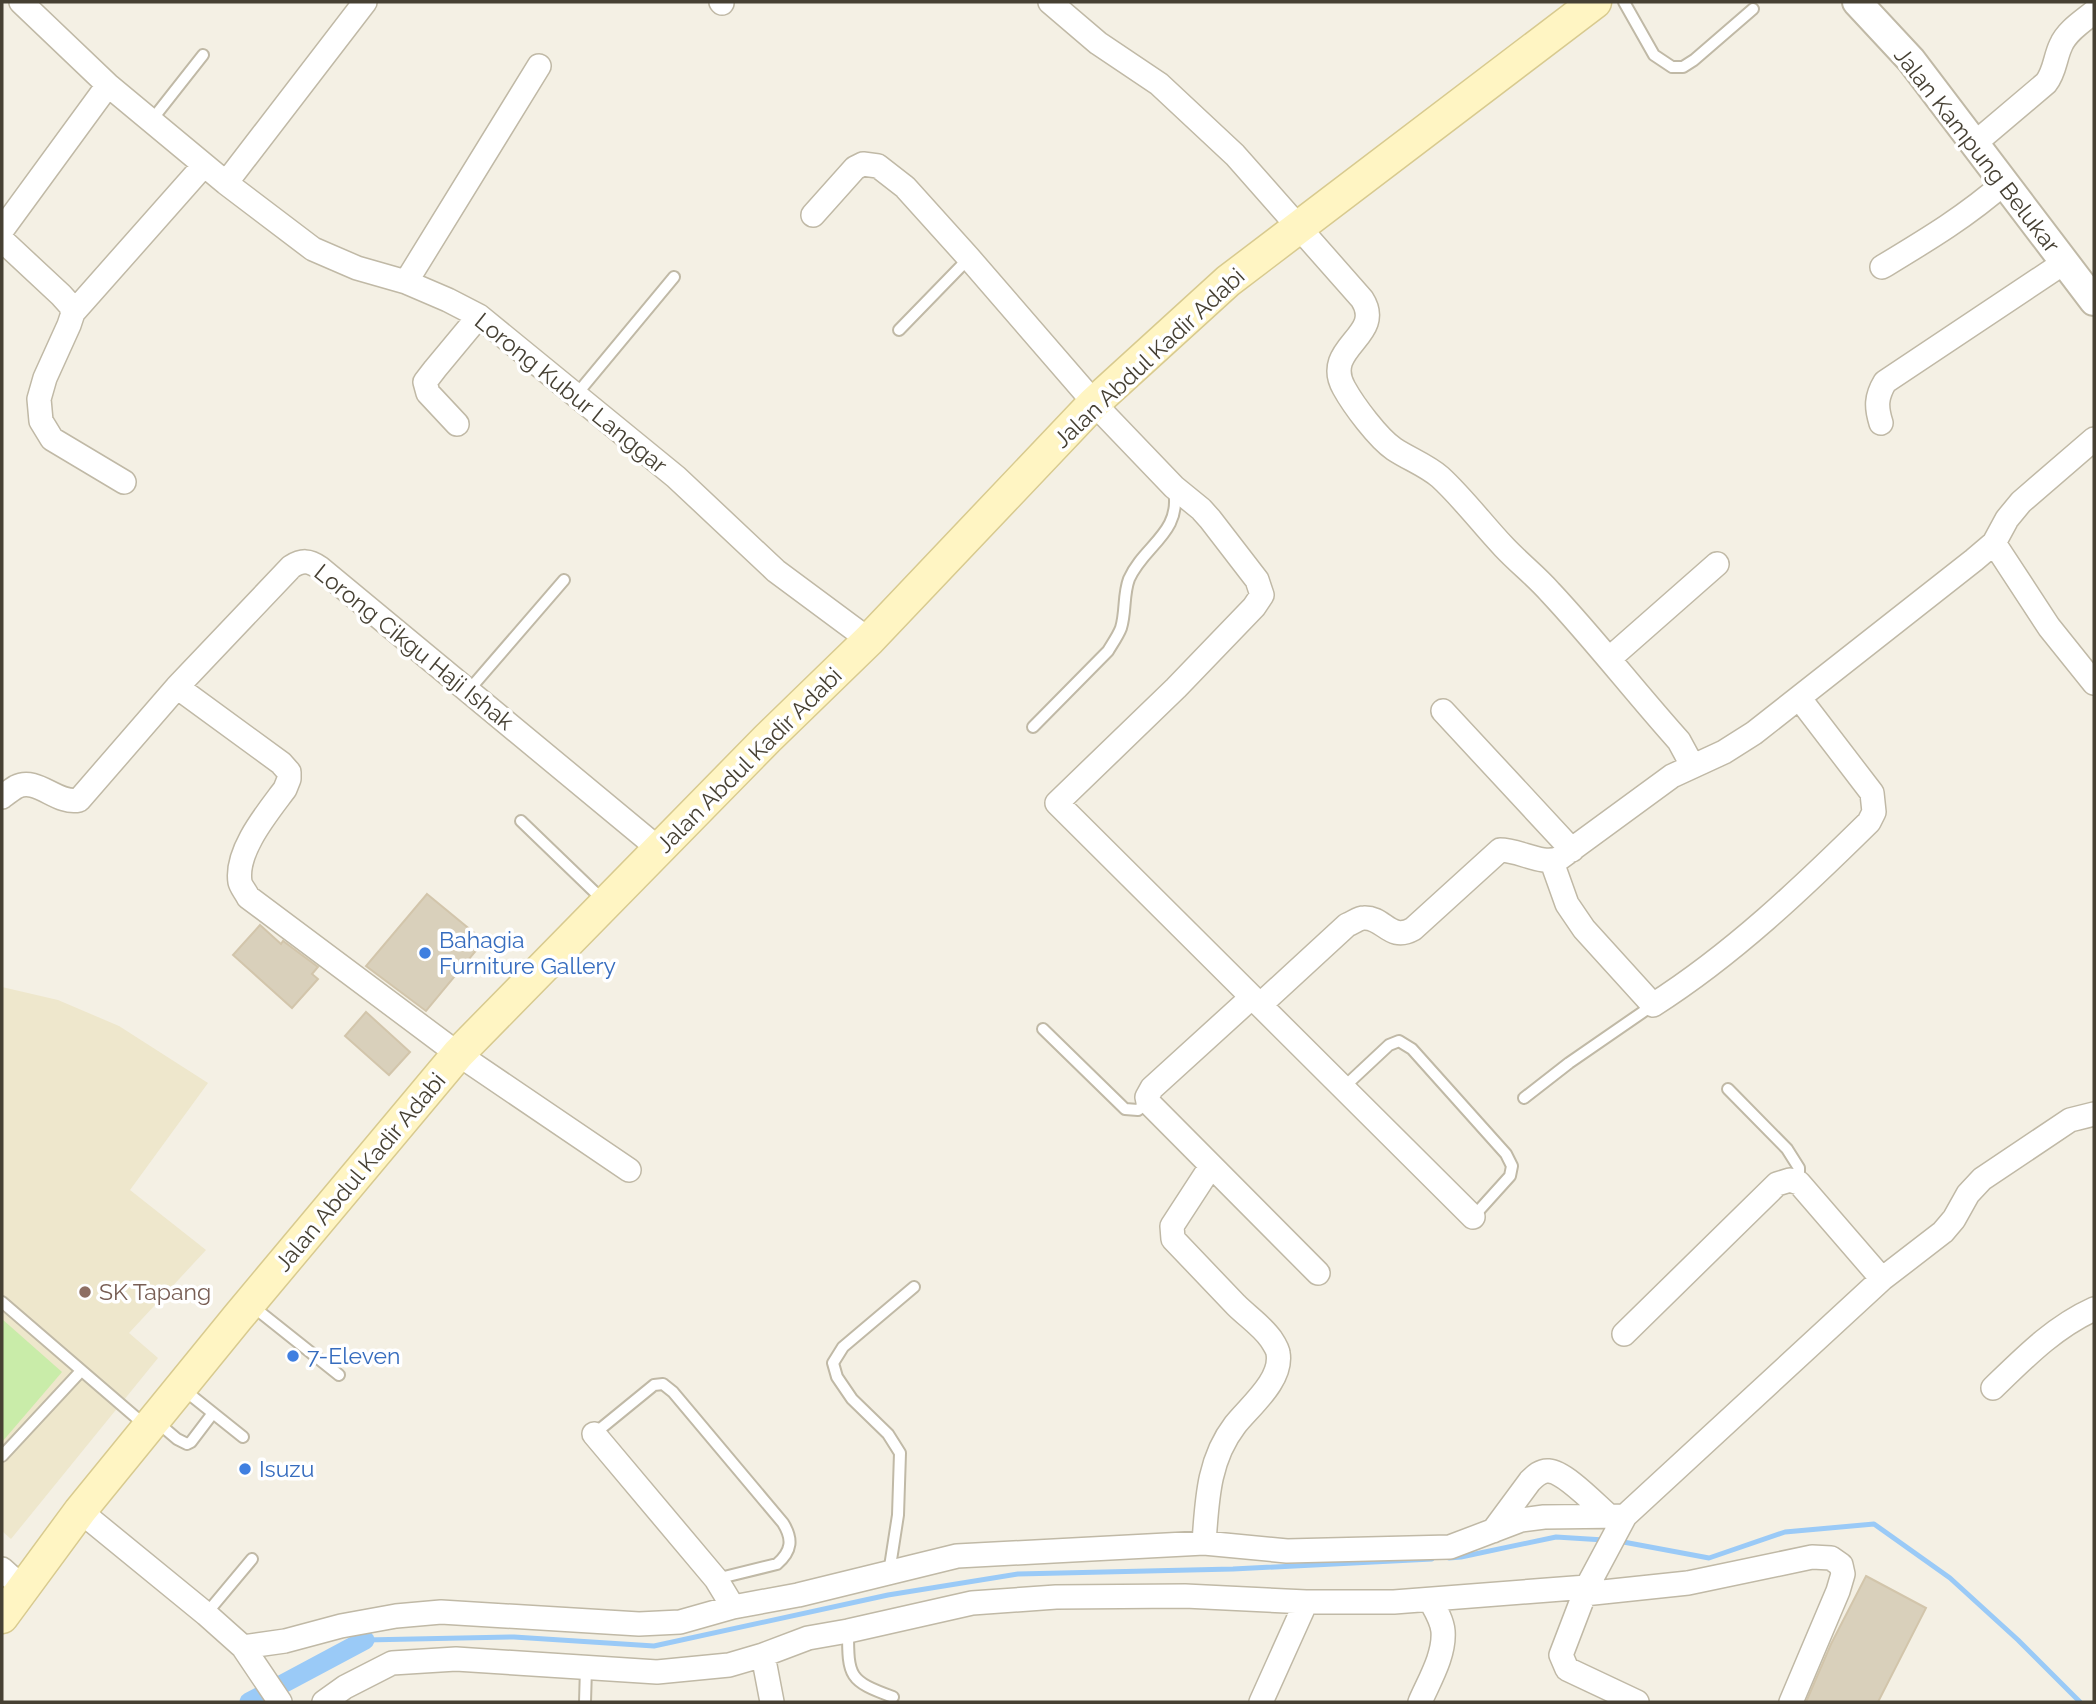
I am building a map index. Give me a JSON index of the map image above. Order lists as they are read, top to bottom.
{
  "streets": {
    "main road": ["Jalan Abdul Kadir Adabi"],
    "street": ["Jalan Kampung Belukar", "Lorong Kubur Langgar", "Lorong Cikgu Haji Ishak"]
  },
  "crossings": [
    ["Jalan Abdul Kadir Adabi", "Lorong Kubur Langgar"],
    ["Jalan Abdul Kadir Adabi", "Lorong Cikgu Haji Ishak"]
  ],
  "places": [
    "Bahagia Furniture Gallery",
    "SK Tapang",
    "7-Eleven",
    "Isuzu"
  ]
}
